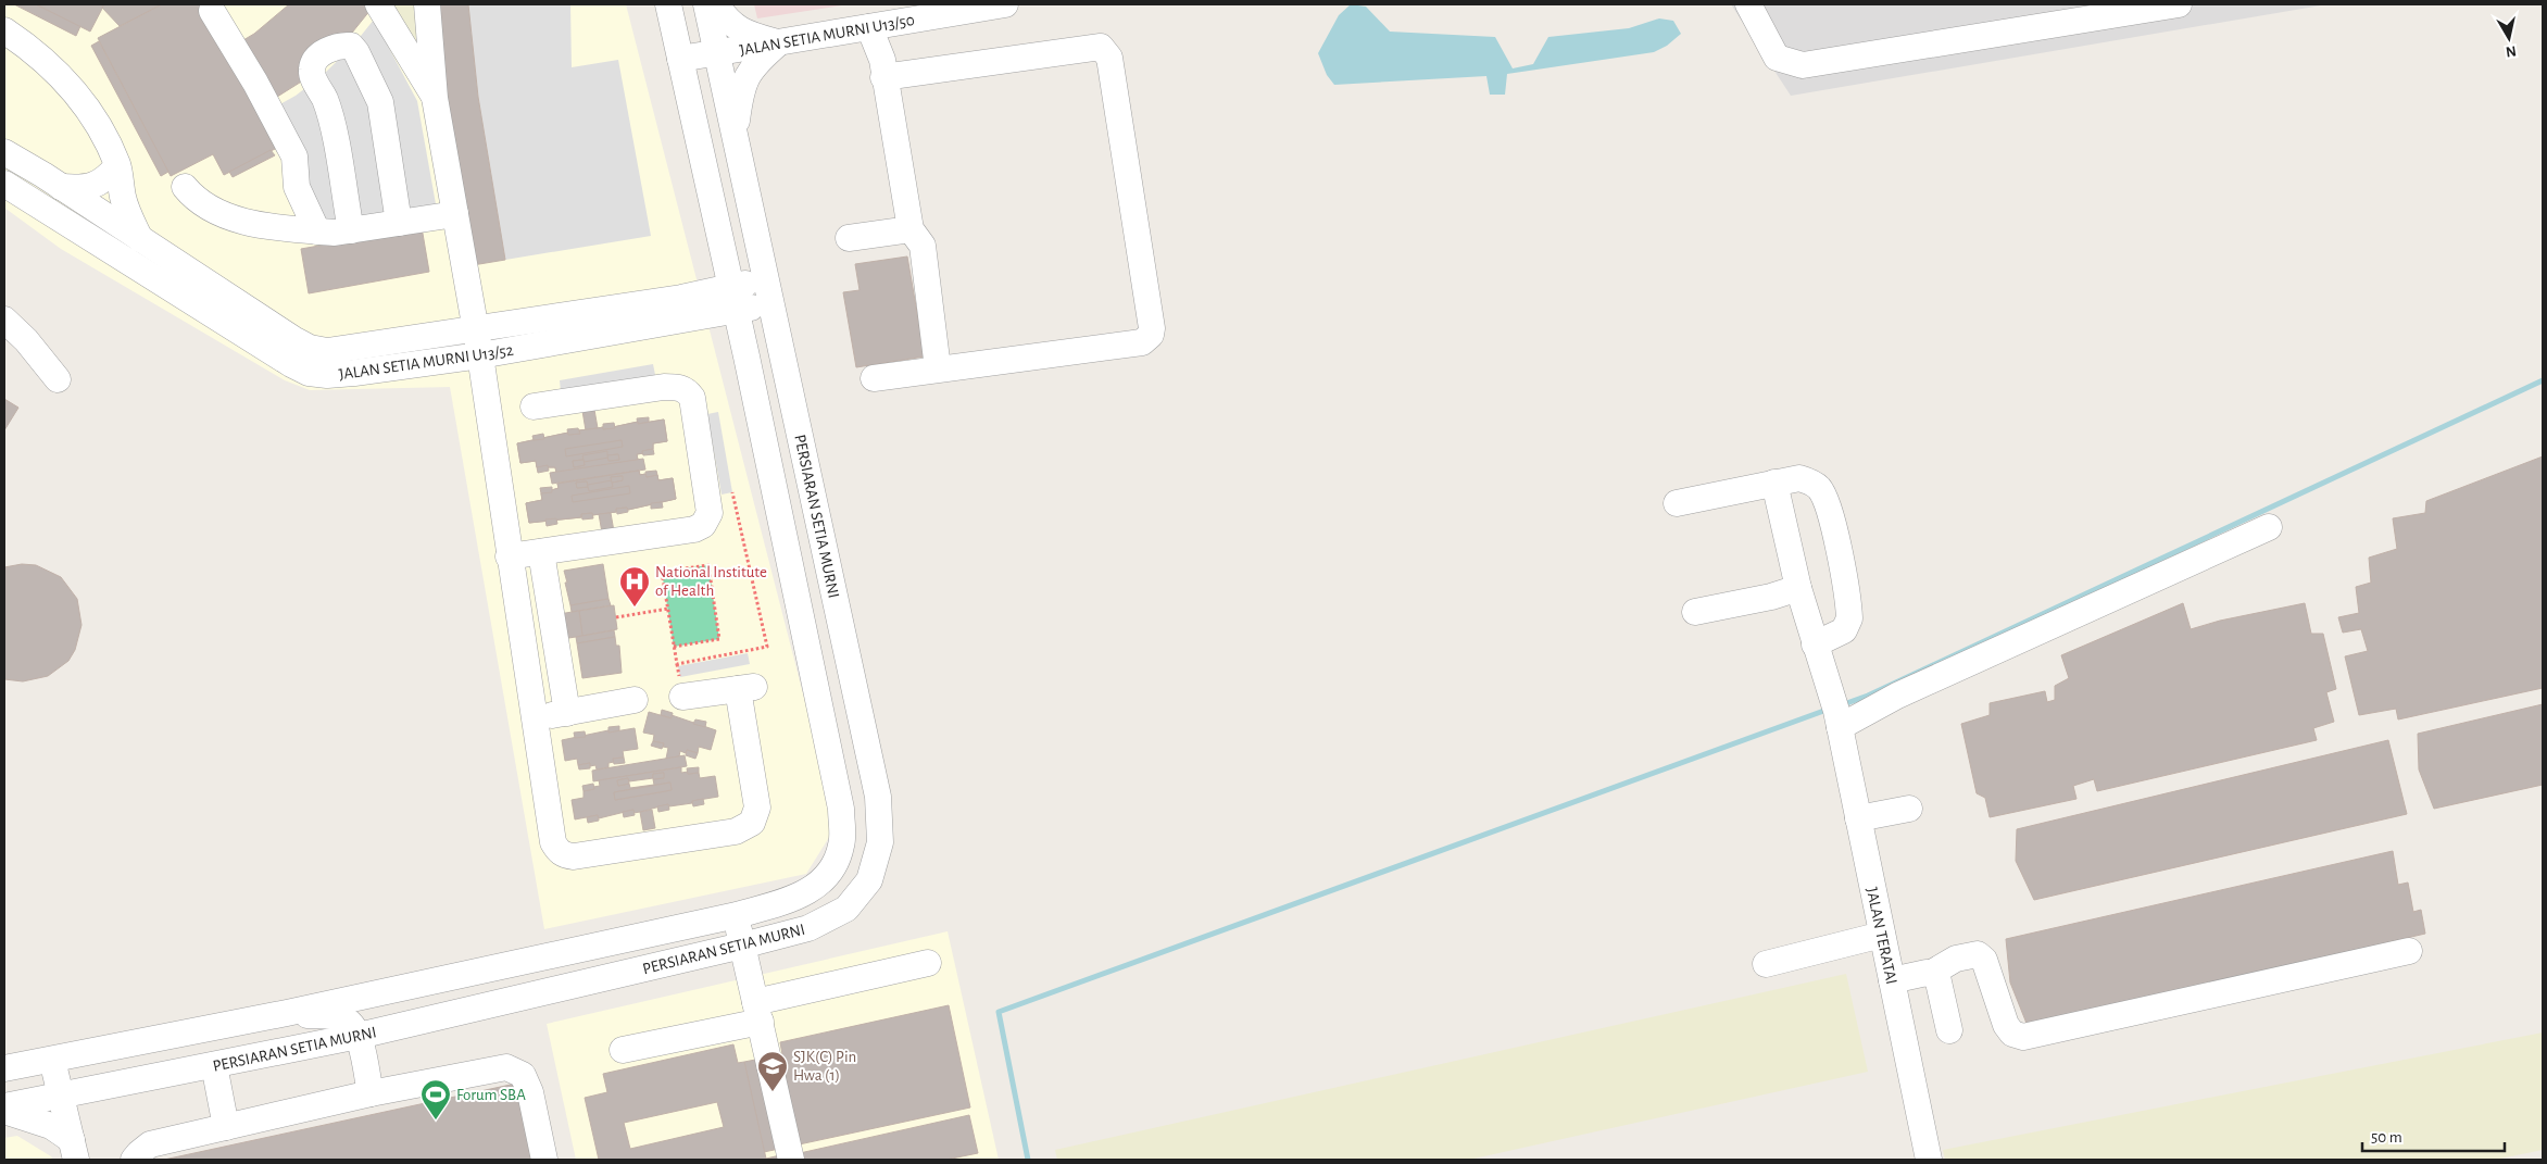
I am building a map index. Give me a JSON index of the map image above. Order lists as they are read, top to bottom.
{
  "streets": {
    "street": [
      "JALAN SETIA MURNI U13/50",
      "JALAN SETIA MURNI U13/52",
      "PERSIARAN SETIA MURNI",
      "JALAN TERATAI"
    ]
  },
  "crossings": [
    ["JALAN SETIA MURNI U13/50", "PERSIARAN SETIA MURNI"],
    ["JALAN SETIA MURNI U13/52", "PERSIARAN SETIA MURNI"]
  ],
  "places": {
    "hospital": ["National Institute of Health"],
    "school or university": ["SJK(C) Pin Hwa (1)"],
    "sports": ["Forum SBA"]
  },
  "scale_bar": "50 m",
  "north": "bottom"
}
